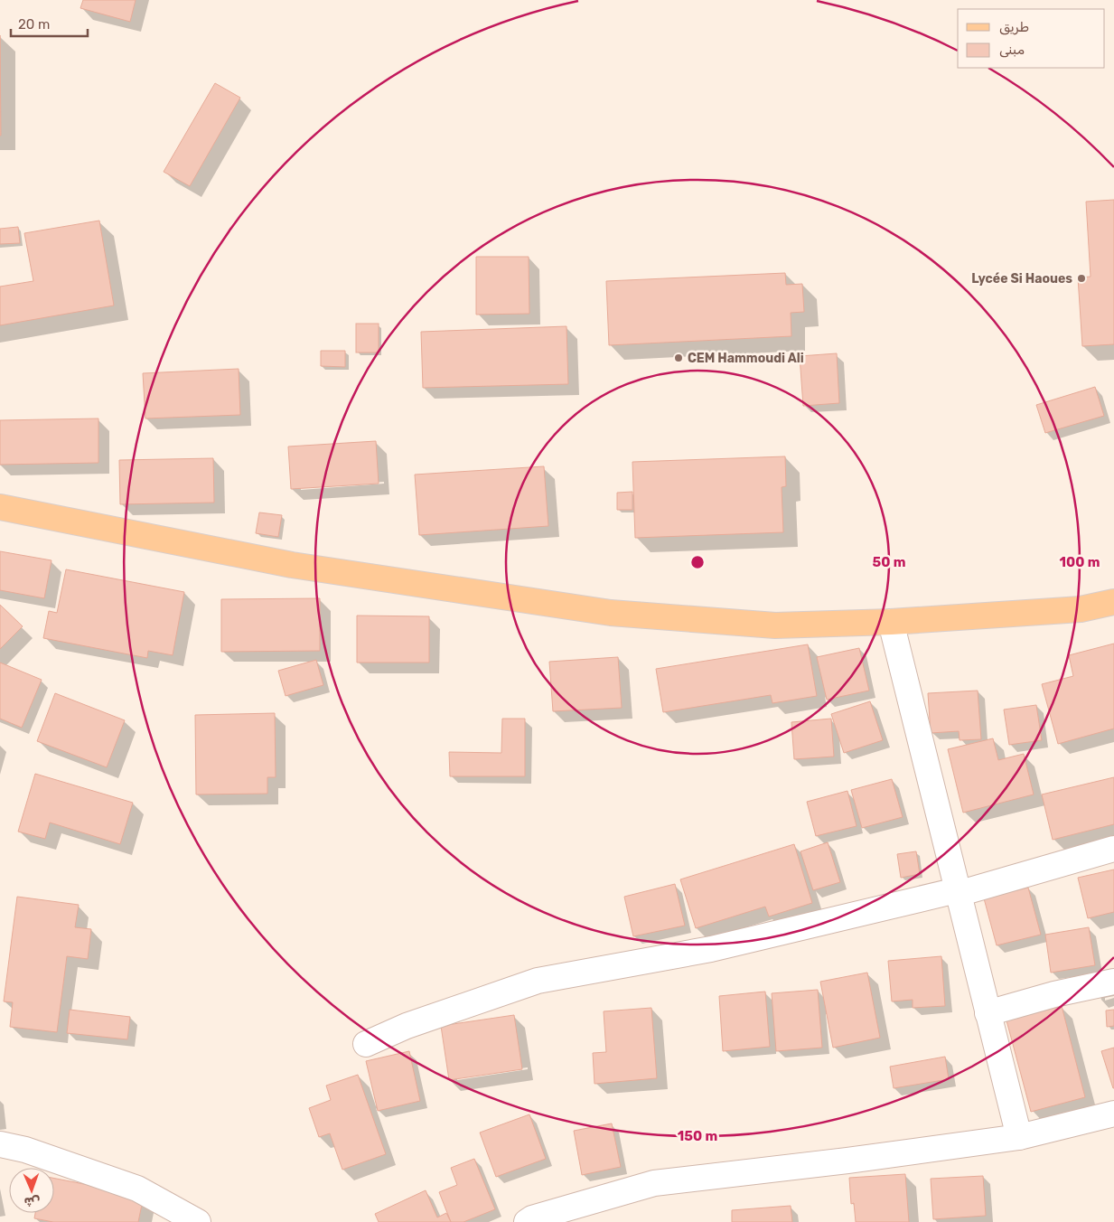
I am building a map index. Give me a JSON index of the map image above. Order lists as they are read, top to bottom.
{
  "places": ["Lycée Si Haoues", "CEM Hammoudi Ali"],
  "legend": ["طريق", "مبنى"],
  "scale_bar": "20 m",
  "north": "bottom",
  "rings": ["50 m", "100 m", "150 m"]
}
